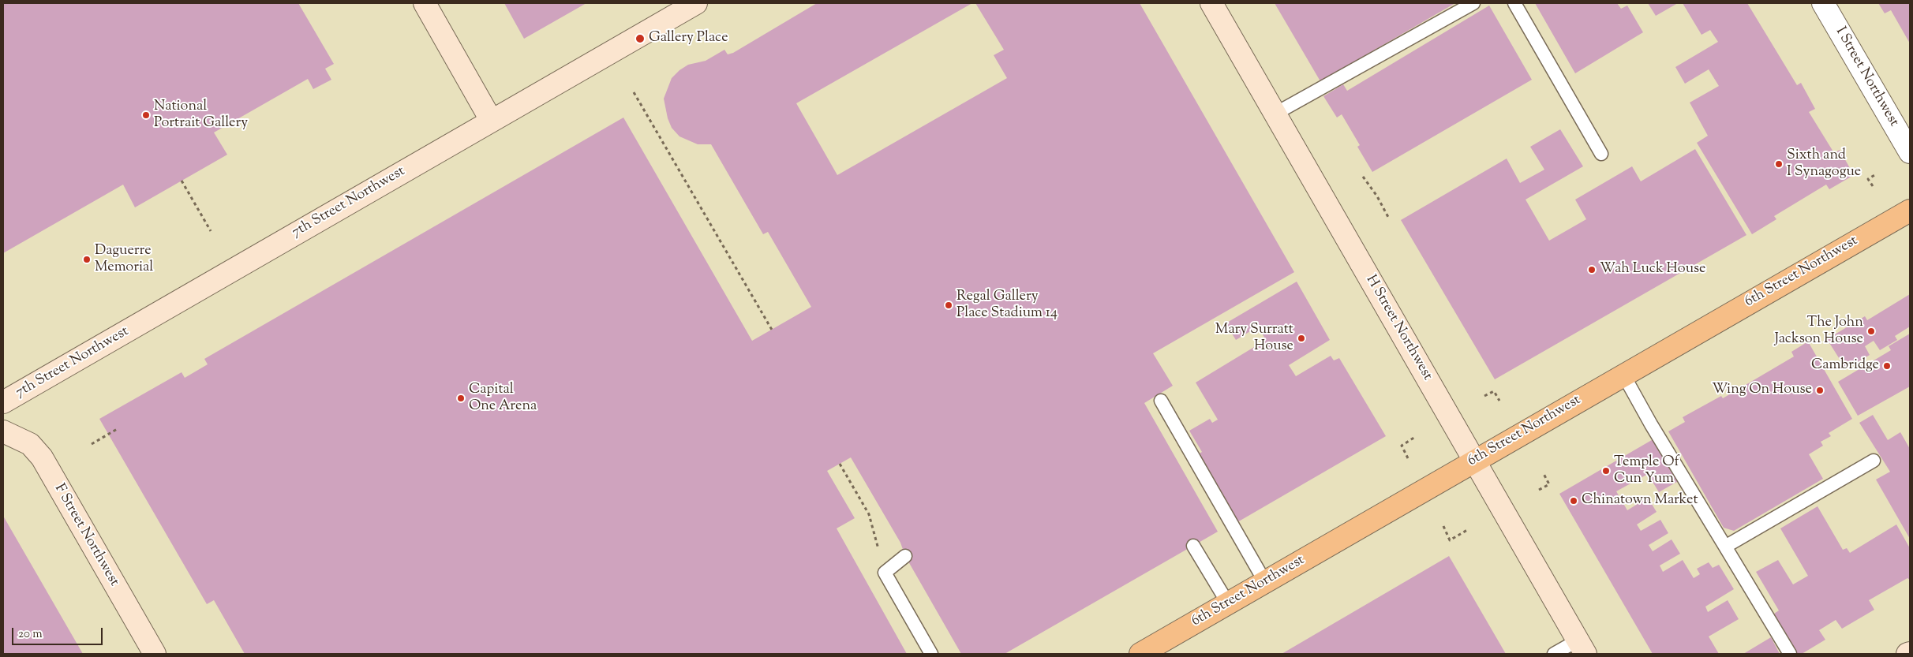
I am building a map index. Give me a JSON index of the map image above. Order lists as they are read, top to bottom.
{
  "streets": {
    "highway": ["6th Street Northwest"],
    "main road": ["7th Street Northwest", "H Street Northwest", "F Street Northwest"],
    "street": ["I Street Northwest"]
  },
  "crossings": [
    ["6th Street Northwest", "H Street Northwest"]
  ],
  "places": [
    "Gallery Place",
    "National Portrait Gallery",
    "Sixth and I Synagogue",
    "Daguerre Memorial",
    "Wah Luck House",
    "Regal Gallery Place Stadium 14",
    "The John Jackson House",
    "Mary Surratt House",
    "Cambridge",
    "Wing On House",
    "Capital One Arena",
    "Temple Of Cun Yum",
    "Chinatown Market"
  ],
  "scale_bar": "20 m"
}
